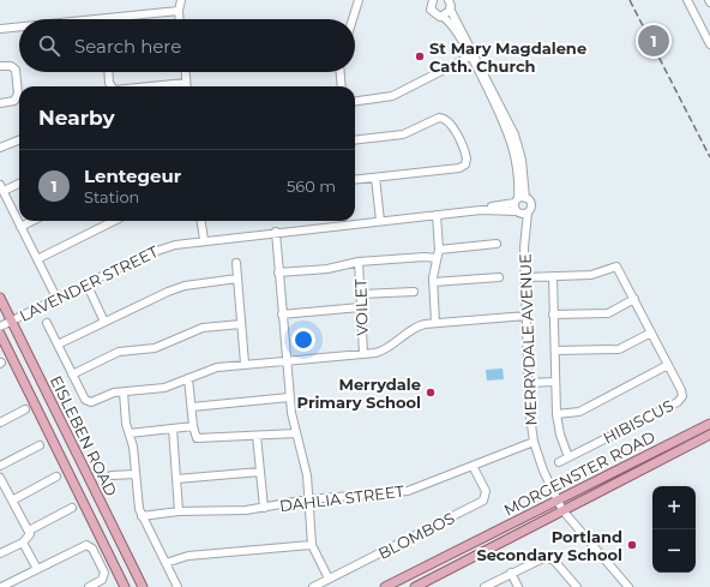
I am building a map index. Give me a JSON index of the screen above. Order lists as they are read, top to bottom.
{
  "streets": {
    "main road": ["EISLEBEN ROAD", "MORGENSTER ROAD"],
    "street": [
      "LAVENDER STREET",
      "VOILET",
      "MERRYDALE AVENUE",
      "HIBISCUS",
      "DAHLIA STREET",
      "BLOMBOS"
    ]
  },
  "crossings": [
    ["LAVENDER STREET", "MERRYDALE AVENUE"],
    ["LAVENDER STREET", "EISLEBEN ROAD"],
    ["MERRYDALE AVENUE", "HIBISCUS"],
    ["MERRYDALE AVENUE", "MORGENSTER ROAD"],
    ["MERRYDALE AVENUE", "DAHLIA STREET"],
    ["DAHLIA STREET", "BLOMBOS"]
  ],
  "places": ["St Mary Magdalene Cath. Church", "Merrydale Primary School", "Portland Secondary School"],
  "page": {
    "search": "Search here",
    "pins": "1",
    "heading": "Nearby",
    "list": [
      {
        "mark": "1",
        "name": "Lentegeur",
        "note": "Station",
        "value": "560 m"
      }
    ],
    "map_buttons": ["+", "−"]
  }
}
